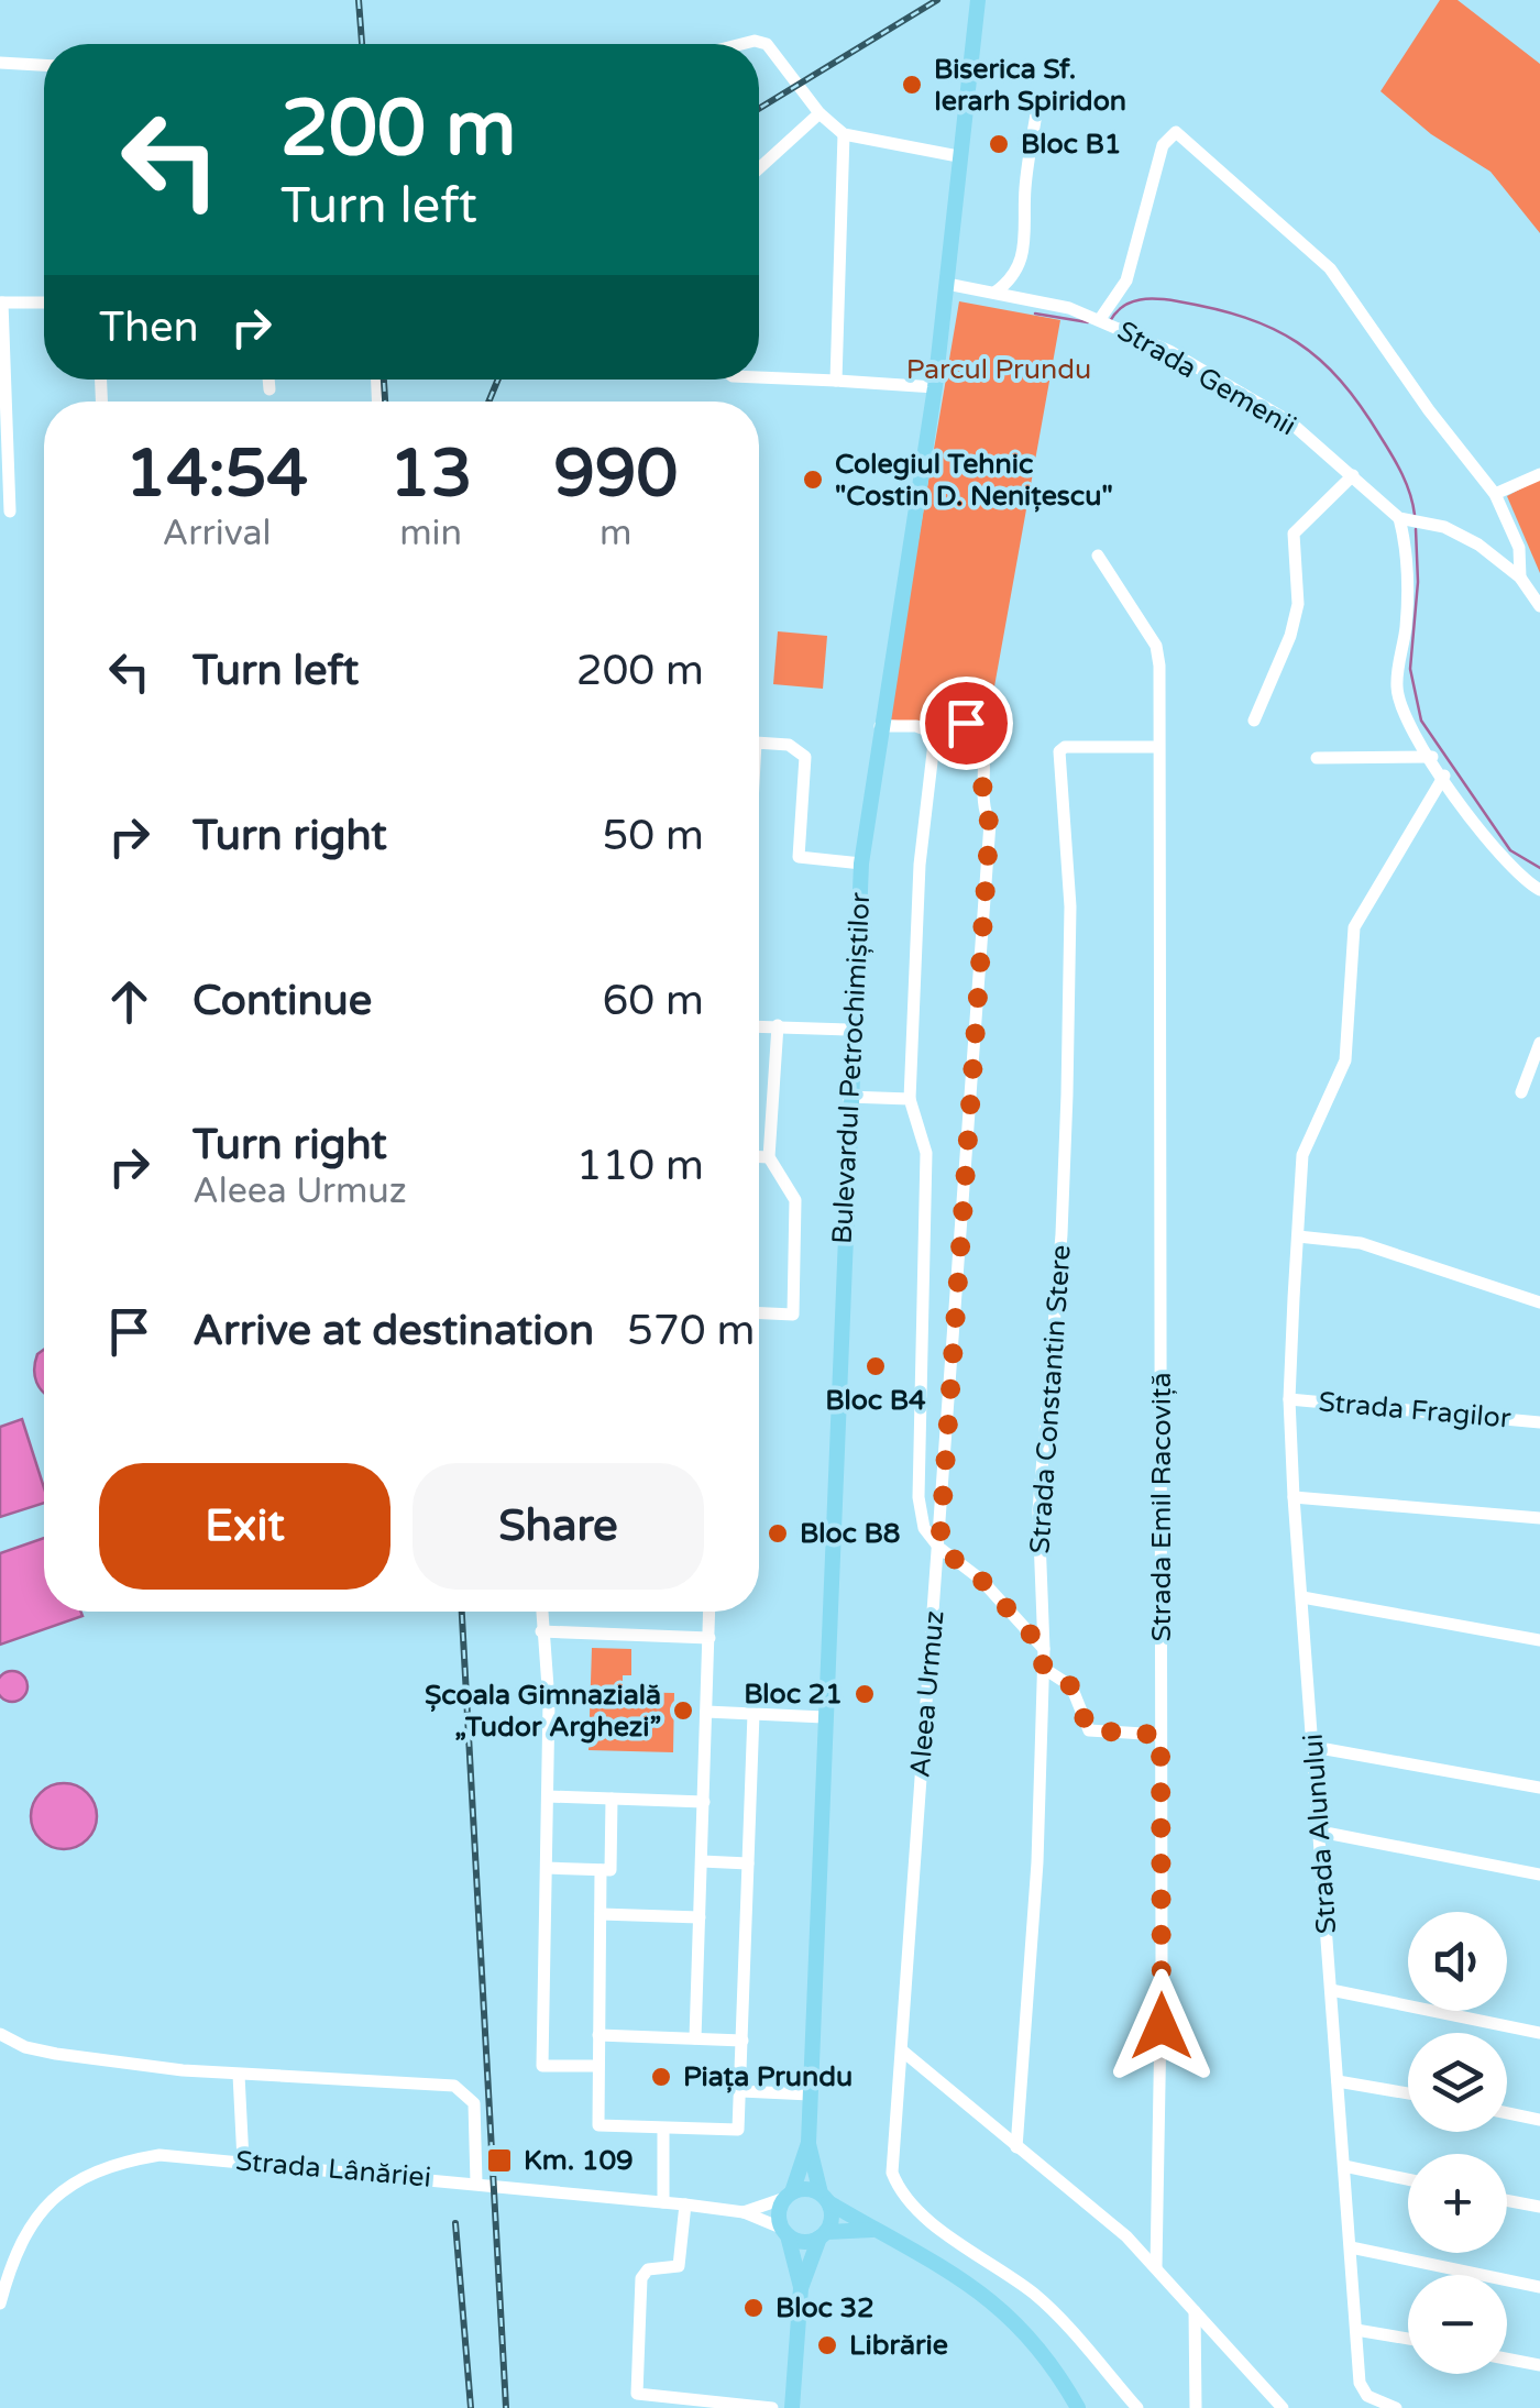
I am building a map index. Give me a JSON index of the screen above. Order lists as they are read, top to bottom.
{
  "streets": {
    "main road": ["Bulevardul Petrochimiștilor"],
    "street": [
      "Strada Gemenii",
      "Strada Constantin Stere",
      "Strada Fragilor",
      "Strada Emil Racoviță",
      "Aleea Urmuz",
      "Strada Alunului",
      "Strada Lânăriei"
    ]
  },
  "crossings": [
    ["Strada Gemenii", "Bulevardul Petrochimiștilor"],
    ["Bulevardul Petrochimiștilor", "Aleea Urmuz"],
    ["Strada Constantin Stere", "Strada Emil Racoviță"],
    ["Strada Fragilor", "Strada Alunului"]
  ],
  "parks": ["Parcul Prundu"],
  "places": {
    "other": [
      "Biserica Sf. Ierarh Spiridon",
      "Bloc B1",
      "Colegiul Tehnic \"Costin D. Nenițescu\"",
      "Bloc B4",
      "Bloc B8",
      "Bloc 21",
      "Școala Gimnazială „Tudor Arghezi”",
      "Piața Prundu",
      "Bloc 32",
      "Librărie"
    ],
    "transit": ["Km. 109"]
  },
  "page": {
    "turn": ["200 m", "Turn left"],
    "then": "Then",
    "eta": [
      "14:54",
      "Arrival",
      "13",
      "min",
      "990",
      "m"
    ],
    "list": [
      {
        "name": "Turn left",
        "value": "200 m"
      },
      {
        "name": "Turn right",
        "value": "50 m"
      },
      {
        "name": "Continue",
        "value": "60 m"
      },
      {
        "name": "Turn right",
        "note": "Aleea Urmuz",
        "value": "110 m"
      },
      {
        "name": "Arrive at destination",
        "value": "570 m"
      }
    ],
    "buttons": ["Exit", "Share"],
    "map_buttons": ["+", "−"]
  }
}
